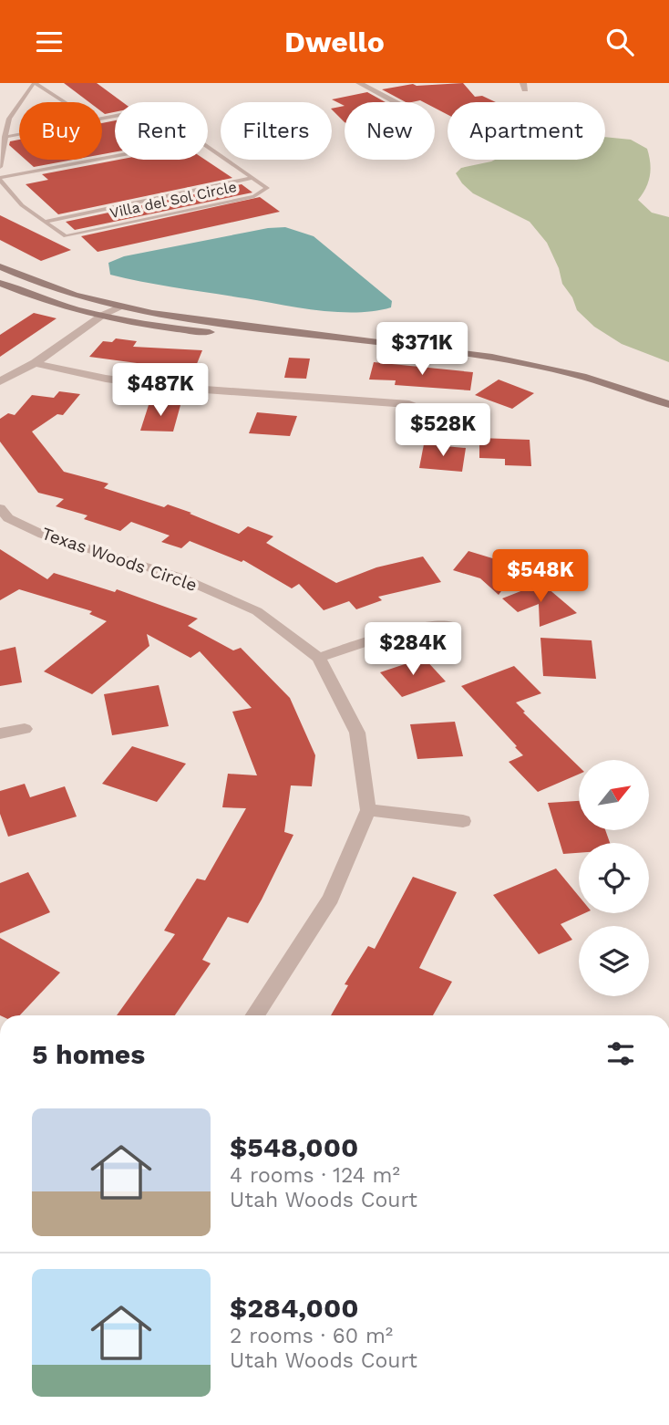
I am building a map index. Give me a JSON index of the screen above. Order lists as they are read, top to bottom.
{
  "streets": {
    "street": ["Texas Woods Circle"],
    "lane": ["Villa del Sol Circle"]
  },
  "north": "top right",
  "page": {
    "header": "Dwello",
    "chip": [
      "Buy",
      "Rent",
      "Filters",
      "New",
      "Apartment"
    ],
    "price": [
      "$371K",
      "$487K",
      "$528K",
      "$548K",
      "$284K"
    ],
    "heading": "5 homes",
    "list": [
      {
        "name": "$548,000",
        "note": "4 rooms · 124 m² · Utah Woods Court"
      },
      {
        "name": "$284,000",
        "note": "2 rooms · 60 m² · Utah Woods Court"
      }
    ]
  }
}
